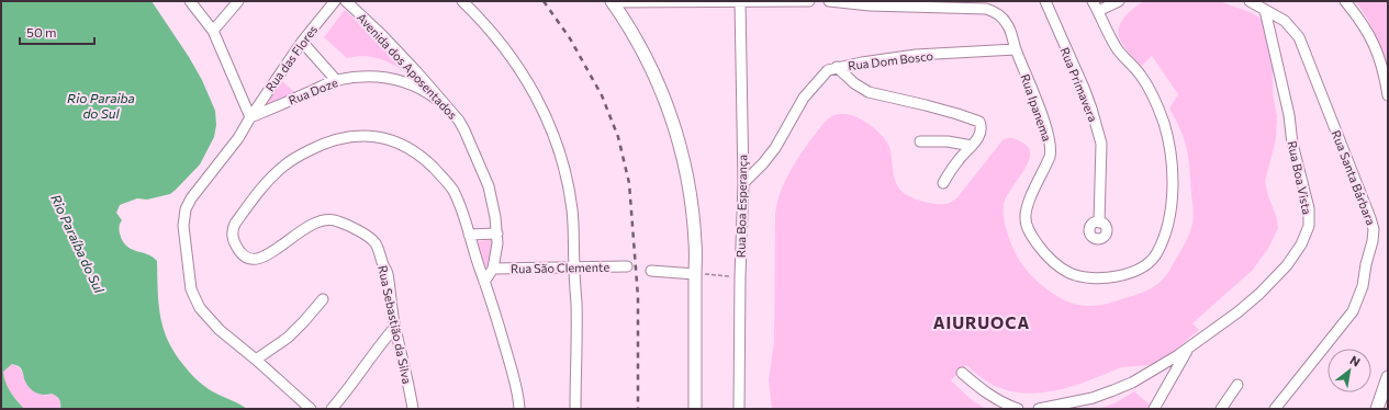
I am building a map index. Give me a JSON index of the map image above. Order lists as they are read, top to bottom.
{
  "streets": {
    "street": [
      "Rua das Flores",
      "Rua Dom Bosco",
      "Avenida dos Aposentados",
      "Rua Primavera",
      "Rua Doze",
      "Rua Ipanema",
      "Rua Boa Vista",
      "Rua Santa Bárbara",
      "Rua Boa Esperança",
      "Rua São Clemente",
      "Rua Sebastião da Silva"
    ]
  },
  "crossings": [
    ["Rua das Flores", "Rua Doze"],
    ["Rua Dom Bosco", "Rua Ipanema"],
    ["Rua Dom Bosco", "Rua Boa Esperança"],
    ["Avenida dos Aposentados", "Rua Doze"],
    ["Avenida dos Aposentados", "Rua São Clemente"],
    ["Avenida dos Aposentados", "Rua Sebastião da Silva"],
    ["Rua Boa Vista", "Rua Santa Bárbara"]
  ],
  "districts": ["AIURUOCA"],
  "water": ["Rio Paraiba do Sul", "Rio Paraíba do Sul"],
  "scale_bar": "50 m",
  "north": "top right"
}
